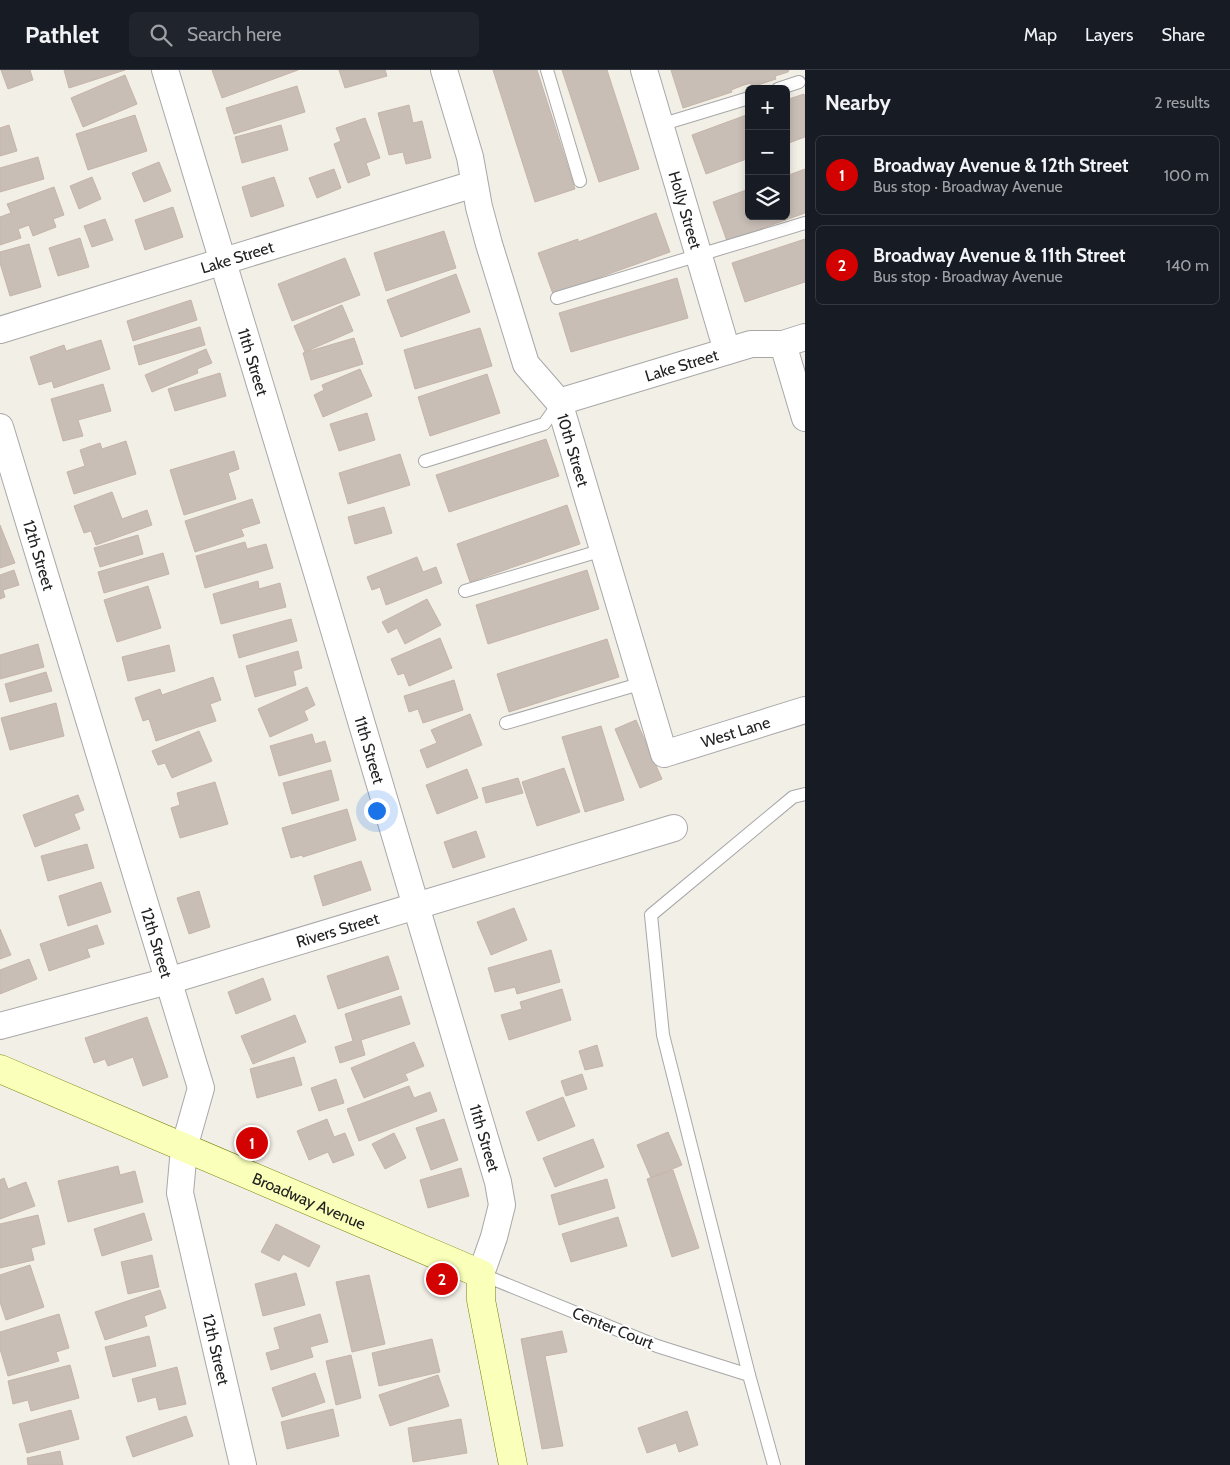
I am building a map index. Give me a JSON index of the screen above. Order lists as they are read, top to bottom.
{
  "streets": {
    "street": [
      "Holly Street",
      "Lake Street",
      "11th Street",
      "10th Street",
      "12th Street",
      "West Lane",
      "Rivers Street",
      "Broadway Avenue"
    ],
    "lane": ["Center Court"]
  },
  "crossings": [
    ["Holly Street", "Lake Street"],
    ["Lake Street", "11th Street"],
    ["Lake Street", "10th Street"],
    ["11th Street", "Rivers Street"],
    ["11th Street", "Broadway Avenue"],
    ["11th Street", "Center Court"],
    ["10th Street", "West Lane"],
    ["12th Street", "Rivers Street"],
    ["12th Street", "Broadway Avenue"],
    ["Broadway Avenue", "Center Court"]
  ],
  "page": {
    "header": "Pathlet",
    "search": "Search here",
    "nav": ["Map", "Layers", "Share"],
    "heading": ["Nearby", "2 results"],
    "map_buttons": ["+", "−"],
    "list": [
      {
        "mark": "1",
        "name": "Broadway Avenue & 12th Street",
        "note": "Bus stop · Broadway Avenue",
        "value": "100 m"
      },
      {
        "mark": "2",
        "name": "Broadway Avenue & 11th Street",
        "note": "Bus stop · Broadway Avenue",
        "value": "140 m"
      }
    ],
    "pins": ["1", "2"]
  }
}
